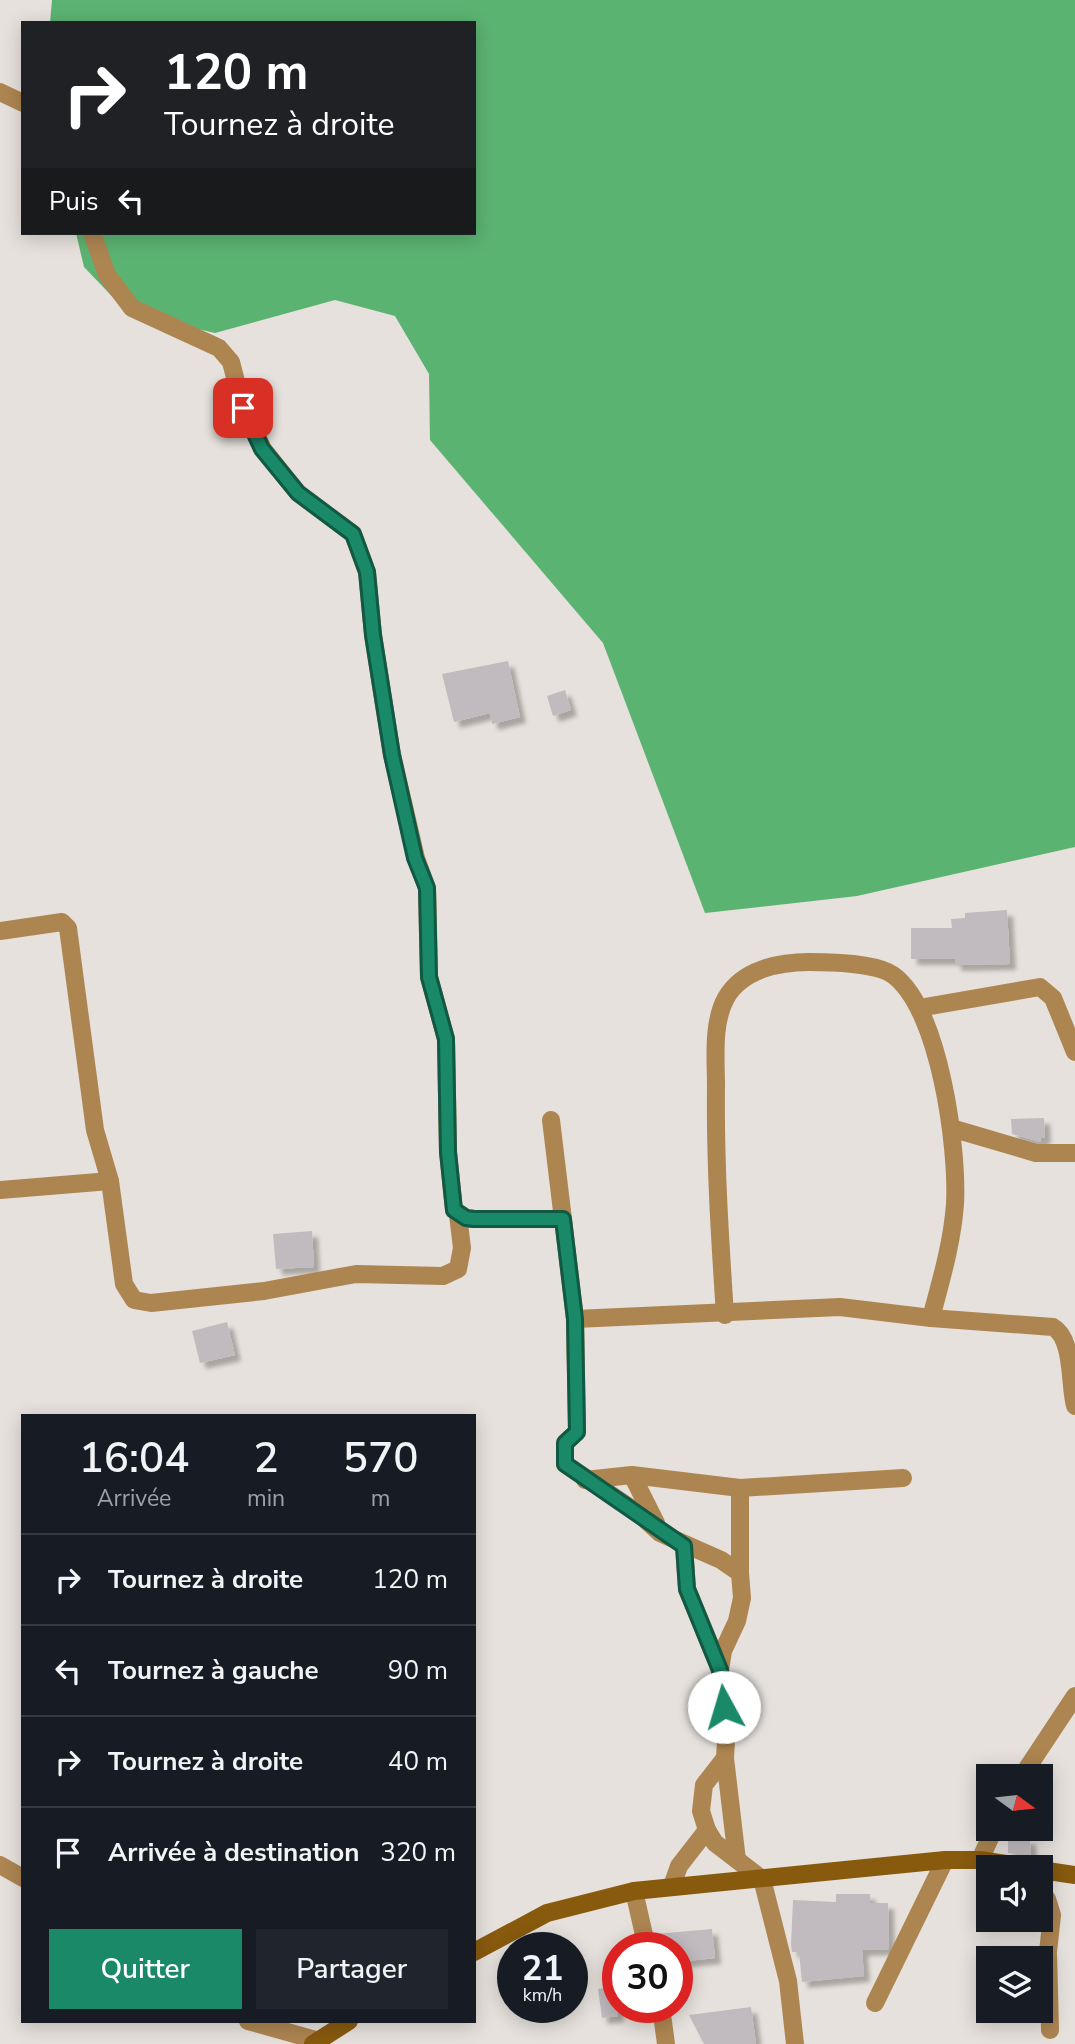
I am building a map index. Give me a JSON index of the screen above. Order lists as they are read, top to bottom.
{
  "north": "right",
  "page": {
    "turn": ["120 m", "Tournez à droite"],
    "then": "Puis",
    "eta": [
      "16:04",
      "Arrivée",
      "2",
      "min",
      "570",
      "m"
    ],
    "list": [
      {
        "name": "Tournez à droite",
        "value": "120 m"
      },
      {
        "name": "Tournez à gauche",
        "value": "90 m"
      },
      {
        "name": "Tournez à droite",
        "value": "40 m"
      },
      {
        "name": "Arrivée à destination",
        "value": "320 m"
      }
    ],
    "buttons": ["Quitter", "Partager"],
    "speed": "21 km/h",
    "limit": "30"
  }
}
